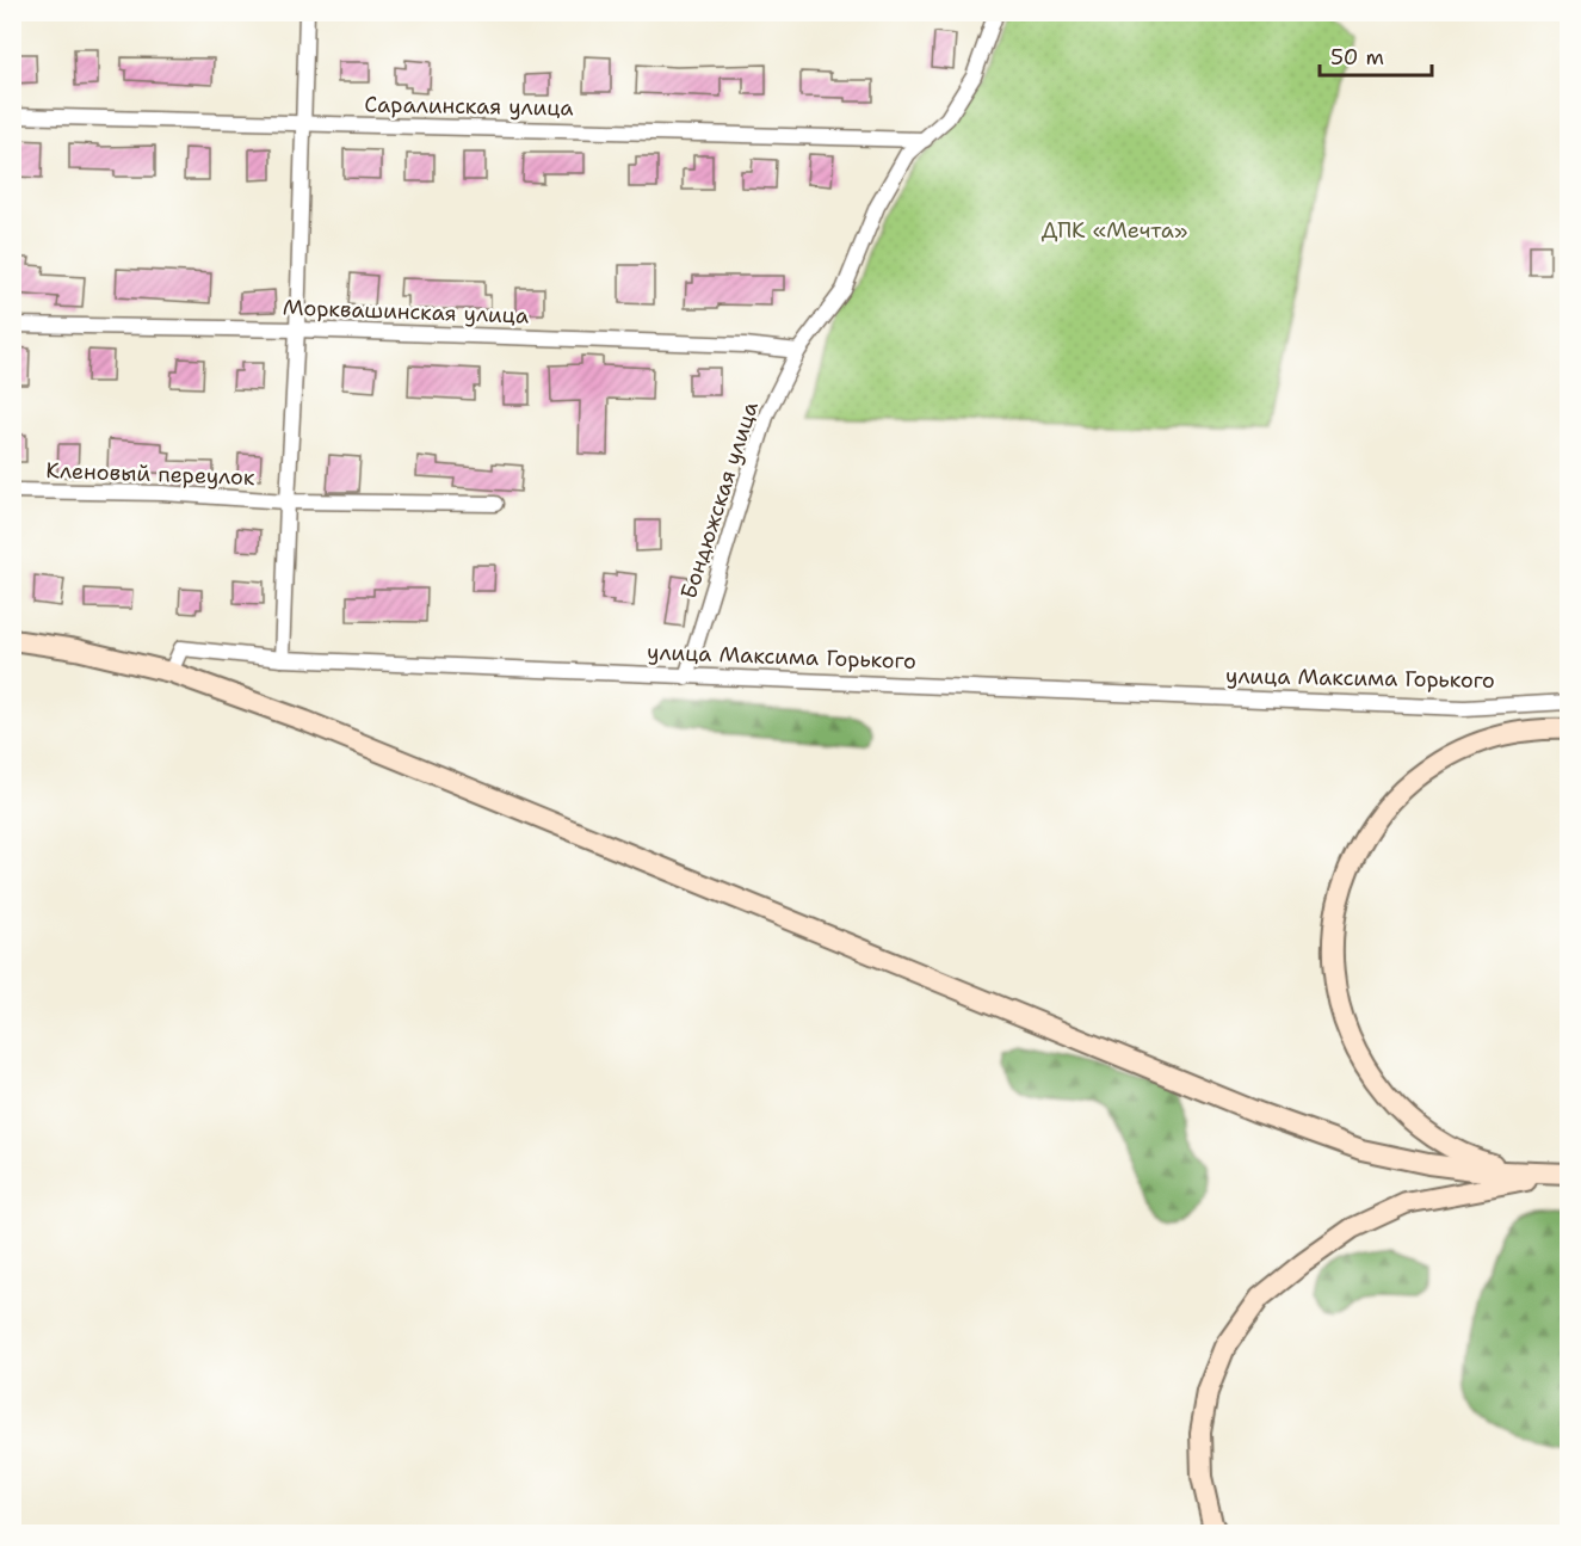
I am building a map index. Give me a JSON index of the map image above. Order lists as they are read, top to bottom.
{
  "streets": {
    "street": [
      "Саралинская улица",
      "Морквашинская улица",
      "Кленовый переулок",
      "Бондюжская улица",
      "улица Максима Горького"
    ]
  },
  "crossings": [
    ["Саралинская улица", "Бондюжская улица"],
    ["Морквашинская улица", "Бондюжская улица"],
    ["Бондюжская улица", "улица Максима Горького"]
  ],
  "parks": ["ДПК «Мечта»"],
  "scale_bar": "50 m"
}
